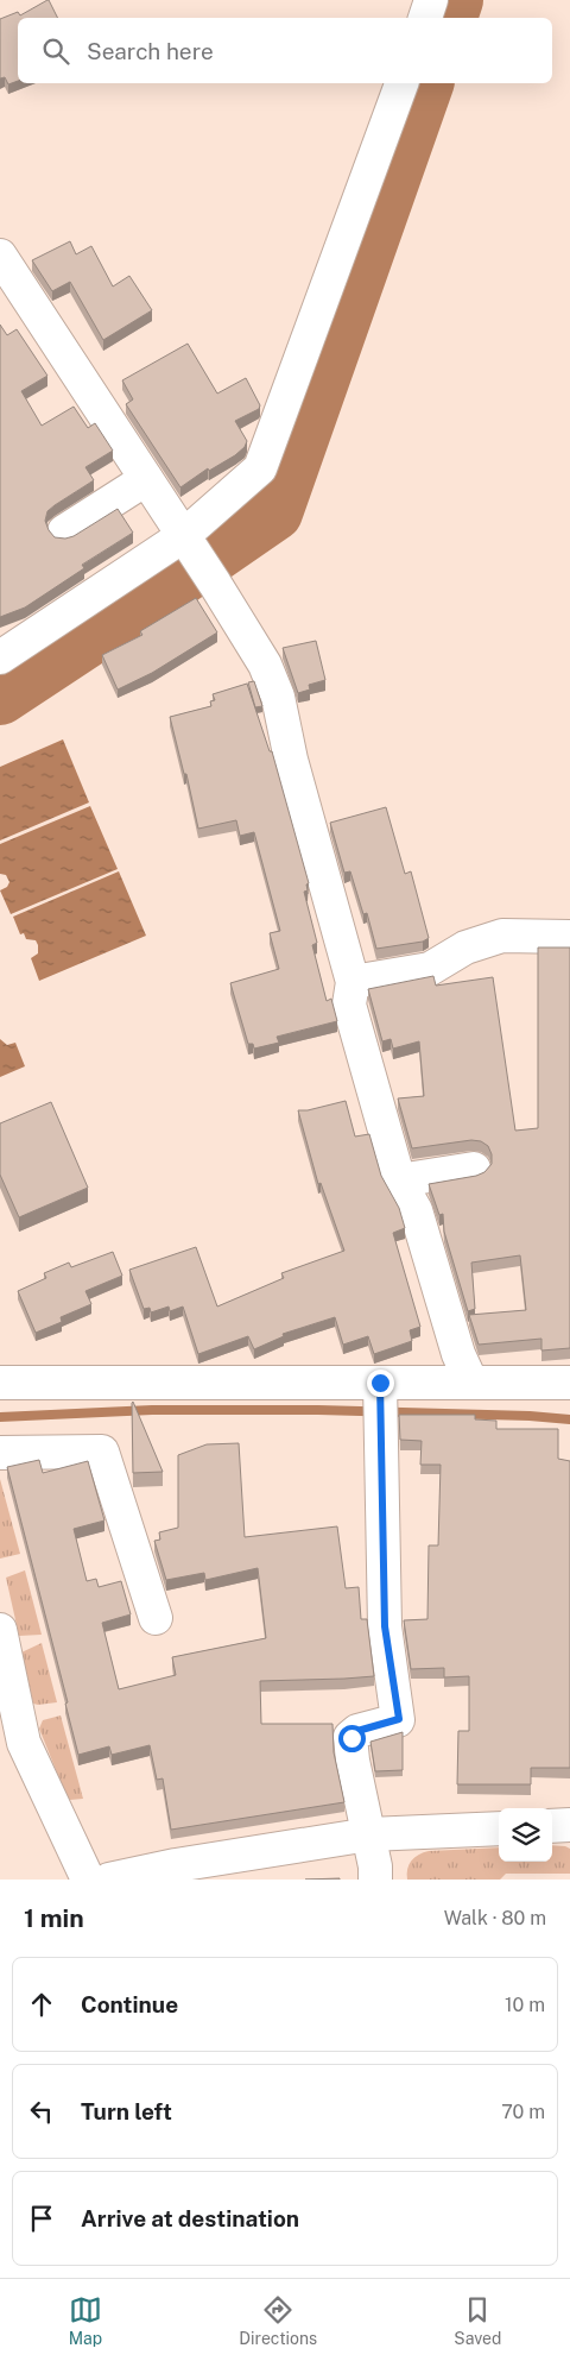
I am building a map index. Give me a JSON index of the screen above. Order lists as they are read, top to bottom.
{
  "page": {
    "search": "Search here",
    "heading": ["1 min", "Walk · 80 m"],
    "list": [
      ["Continue", "10 m"],
      ["Turn left", "70 m"],
      "Arrive at destination"
    ],
    "nav": ["Map", "Directions", "Saved"]
  }
}
